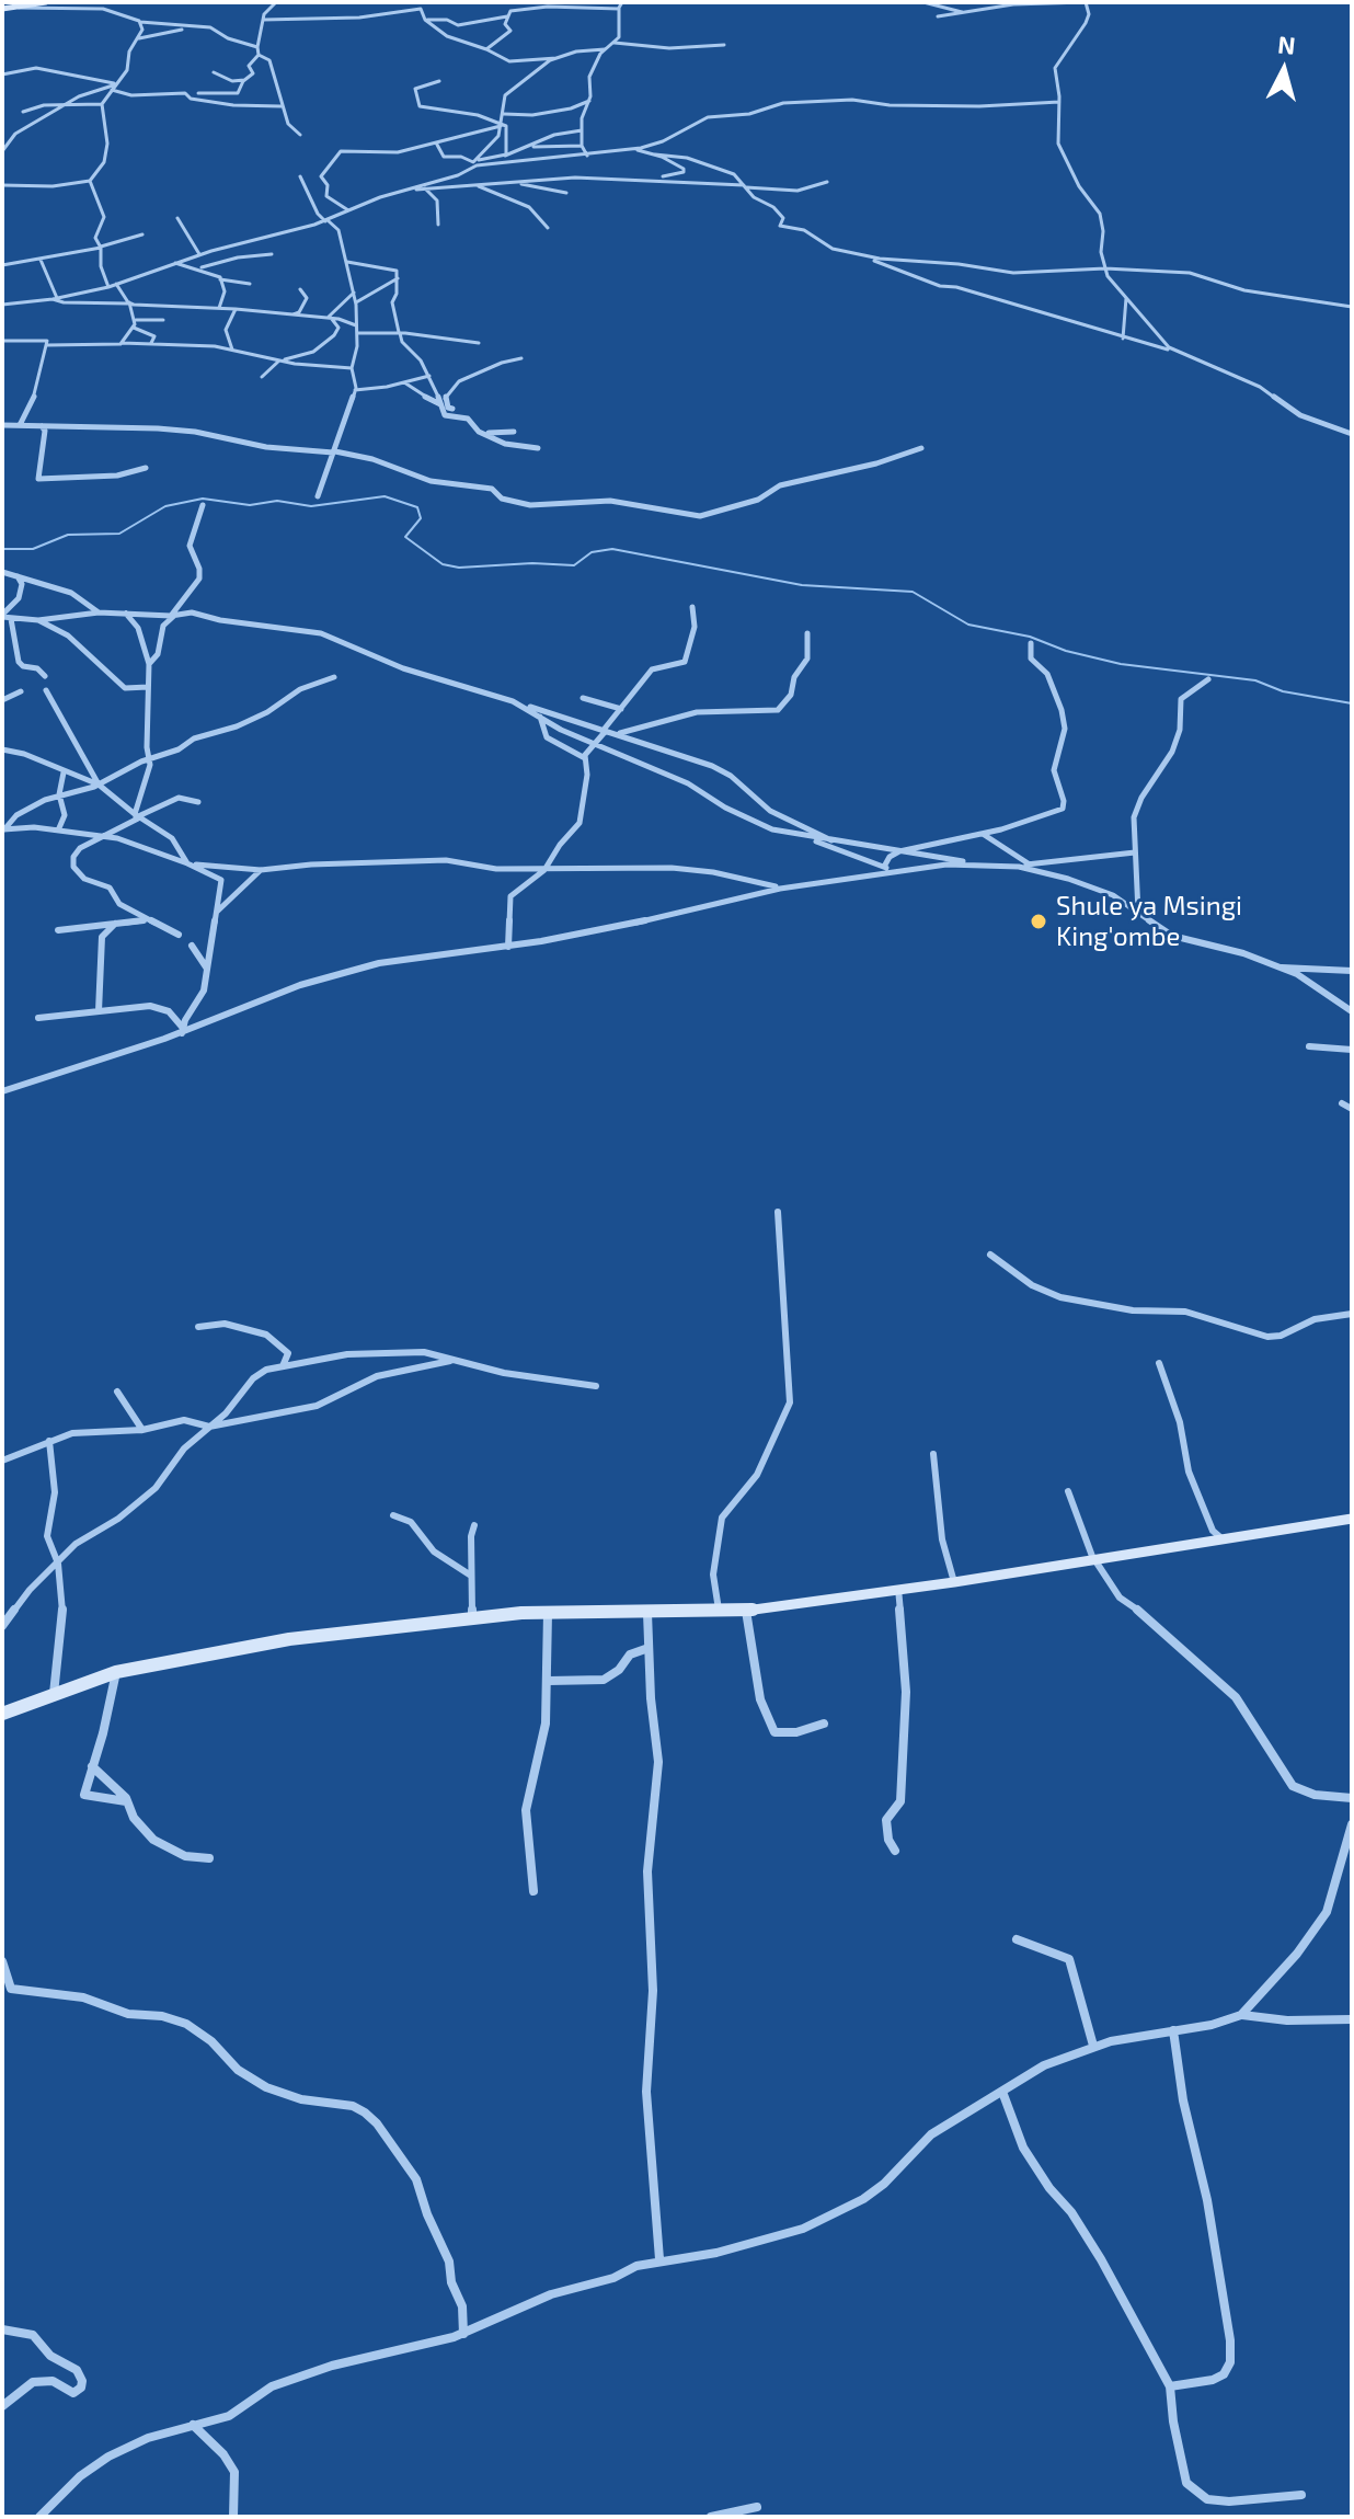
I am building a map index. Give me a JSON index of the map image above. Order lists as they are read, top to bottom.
{
  "places": ["Shule ya Msingi King'ombe"],
  "north": "top"
}
